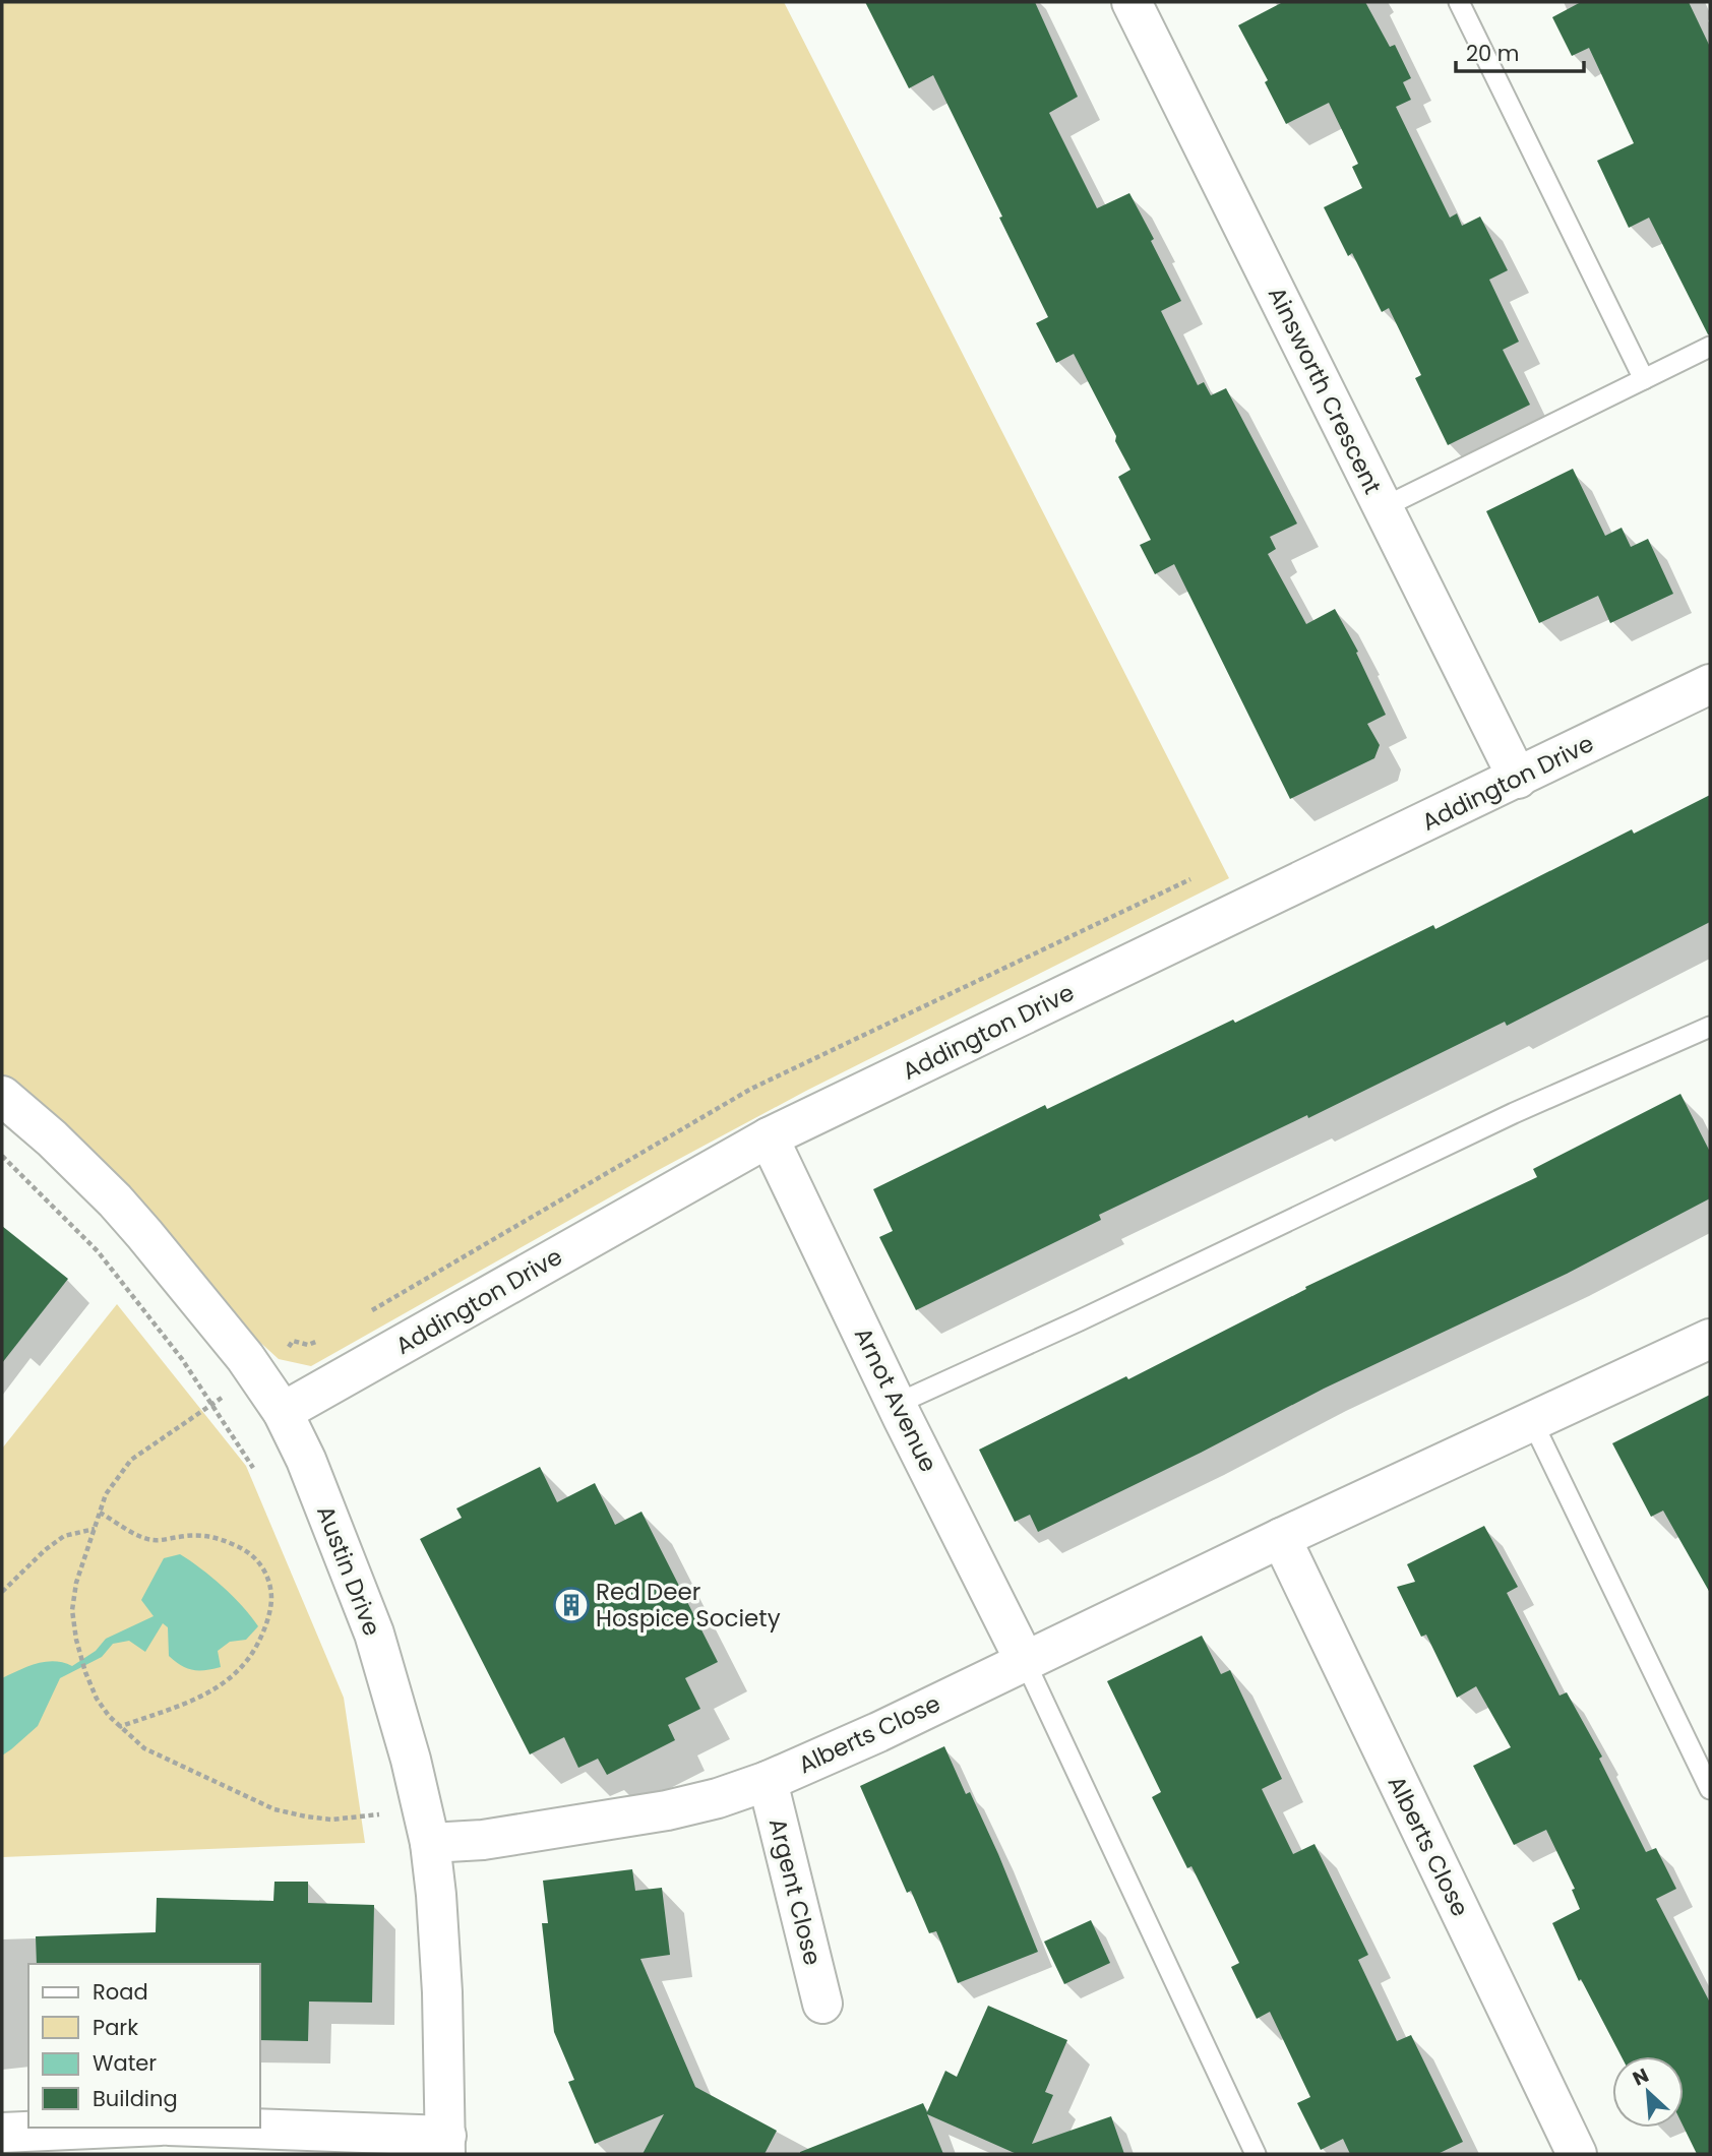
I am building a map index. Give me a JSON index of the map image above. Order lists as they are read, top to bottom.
{
  "streets": {
    "street": [
      "Ainsworth Crescent",
      "Addington Drive",
      "Arnot Avenue",
      "Austin Drive",
      "Alberts Close",
      "Argent Close"
    ]
  },
  "crossings": [
    ["Ainsworth Crescent", "Addington Drive"],
    ["Addington Drive", "Arnot Avenue"],
    ["Addington Drive", "Austin Drive"],
    ["Arnot Avenue", "Alberts Close"],
    ["Austin Drive", "Alberts Close"],
    ["Alberts Close", "Argent Close"]
  ],
  "places": {
    "building": ["Red Deer Hospice Society"]
  },
  "legend": [
    "Road",
    "Park",
    "Water",
    "Building"
  ],
  "scale_bar": "20 m",
  "north": "top left"
}
